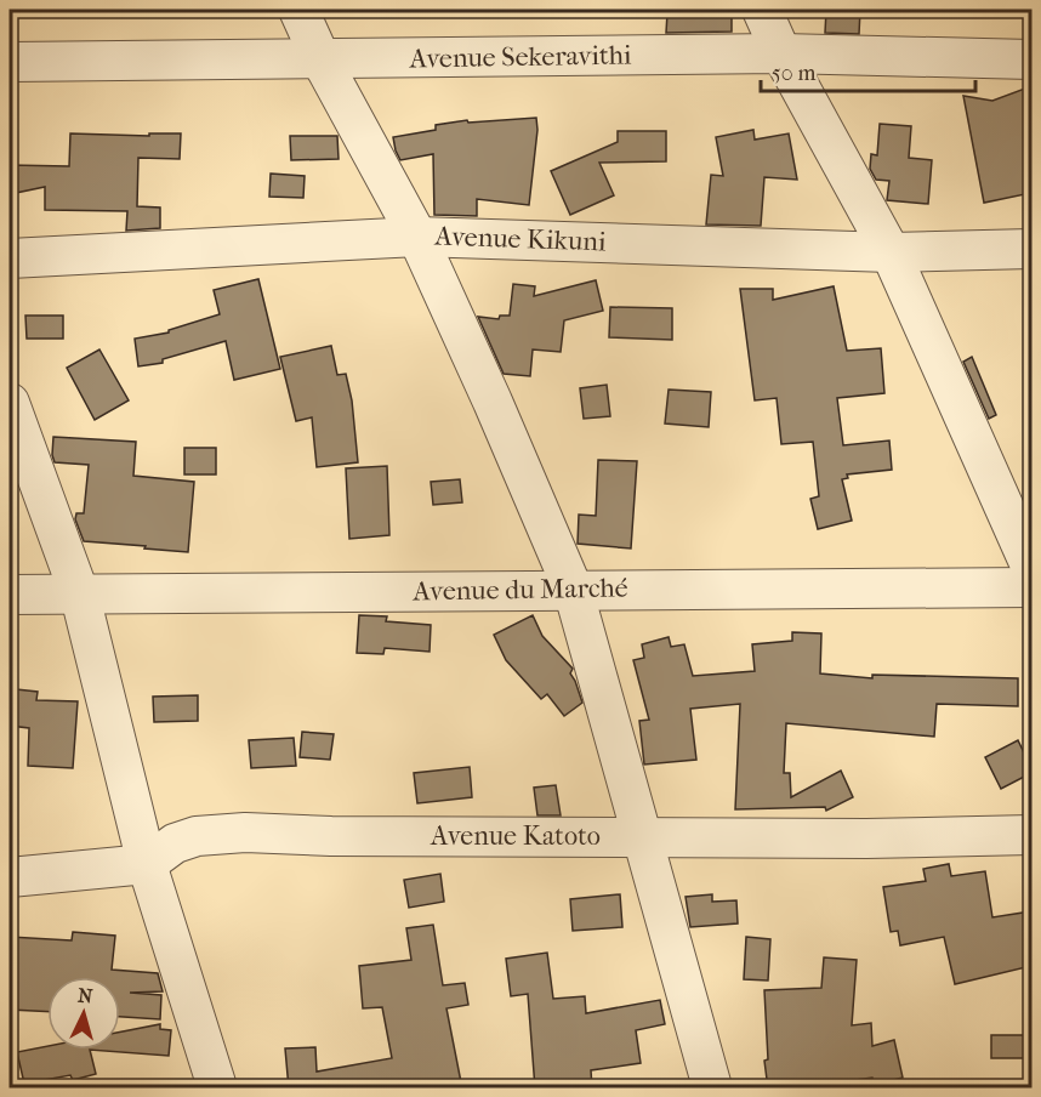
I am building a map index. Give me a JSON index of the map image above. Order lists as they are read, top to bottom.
{
  "streets": {
    "street": [
      "Avenue Sekeravithi",
      "Avenue Kikuni",
      "Avenue du Marché",
      "Avenue Katoto"
    ]
  },
  "scale_bar": "50 m",
  "north": "top"
}
